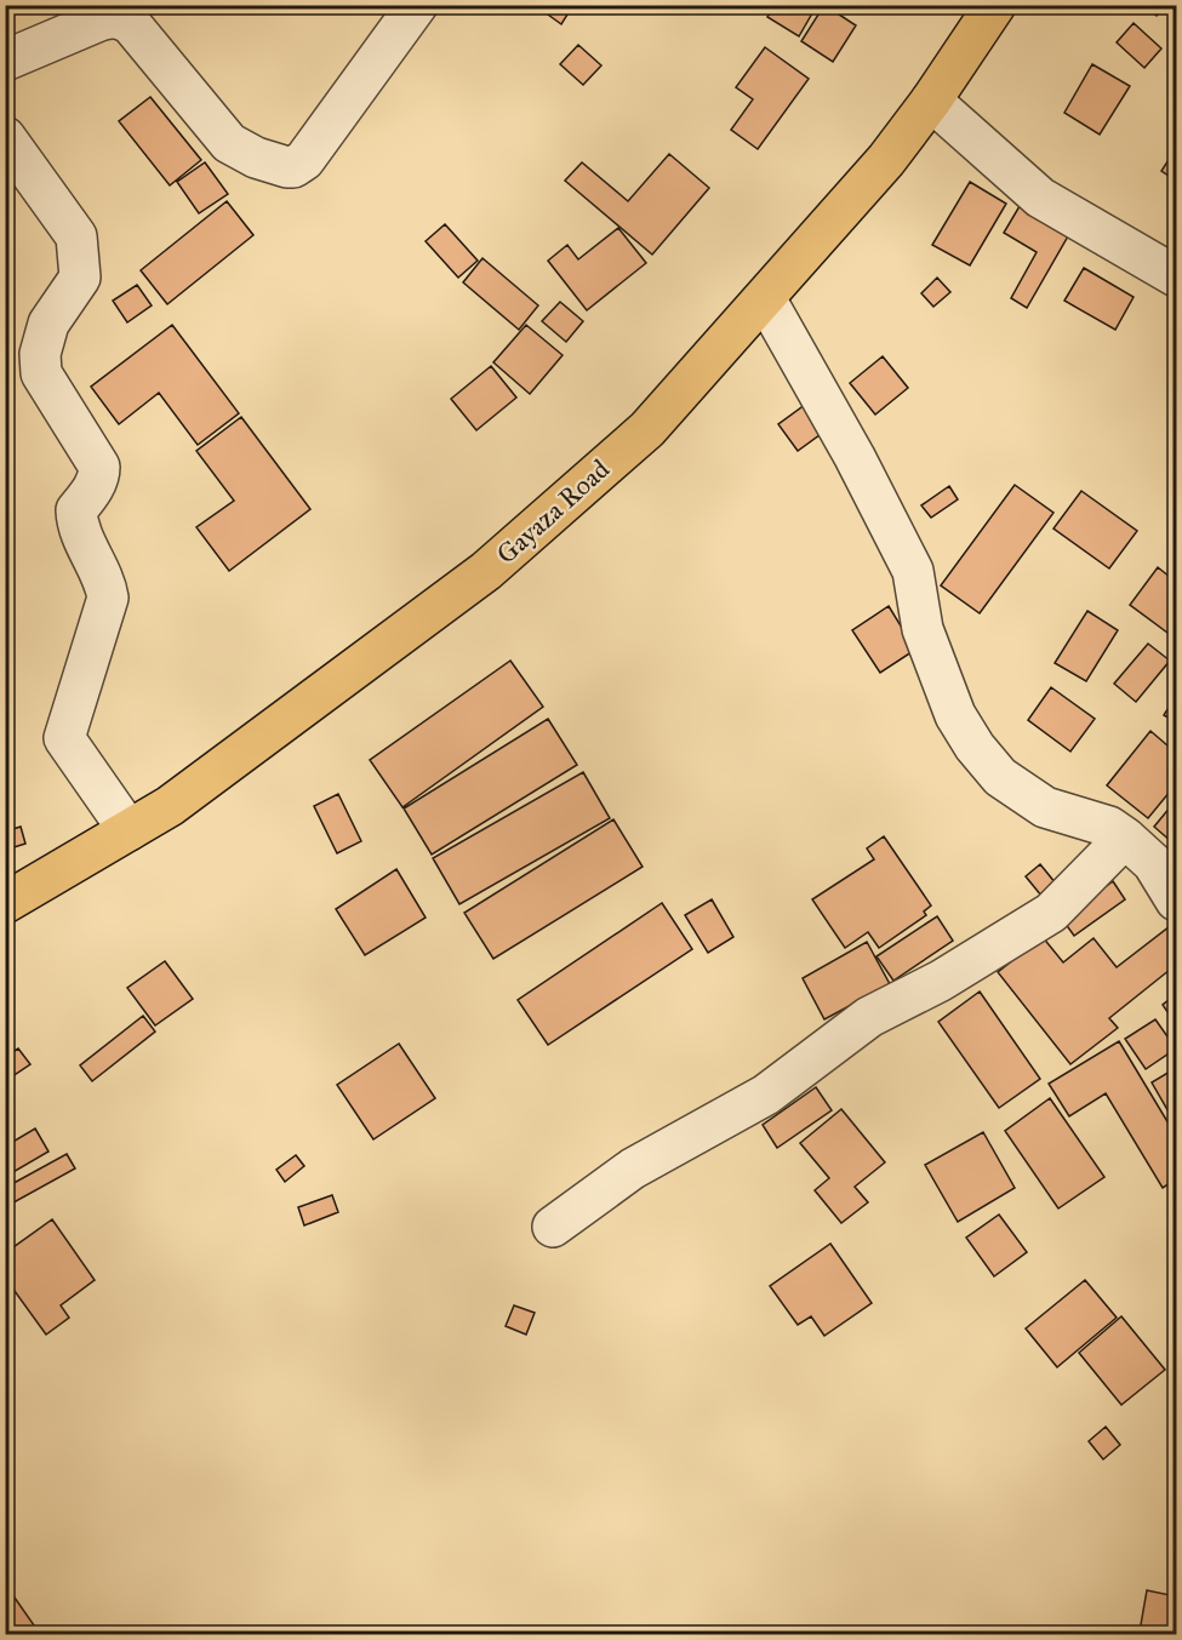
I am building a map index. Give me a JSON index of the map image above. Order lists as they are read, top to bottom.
{
  "streets": {
    "main road": ["Gayaza Road"]
  }
}
